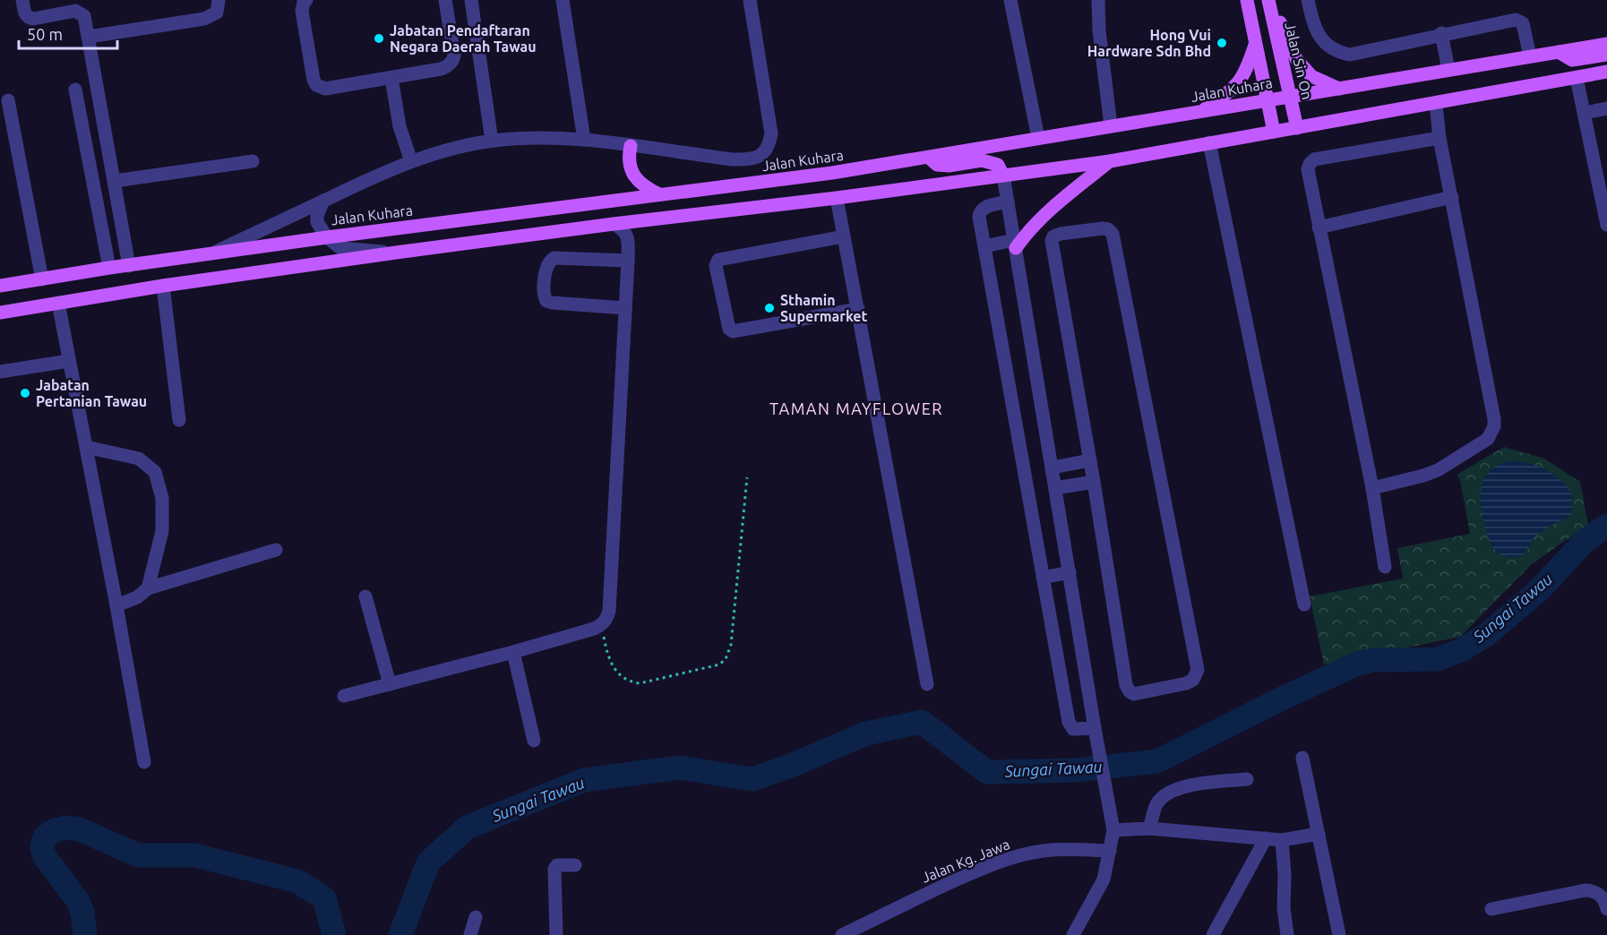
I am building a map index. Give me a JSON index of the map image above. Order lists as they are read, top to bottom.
{
  "streets": {
    "main road": ["Jalan Sin On", "Jalan Kuhara"],
    "street": ["Jalan Kg. Jawa"]
  },
  "crossings": [
    ["Jalan Sin On", "Jalan Kuhara"]
  ],
  "districts": ["TAMAN MAYFLOWER"],
  "water": ["Sungai Tawau"],
  "places": [
    "Jabatan Pendaftaran Negara Daerah Tawau",
    "Hong Vui Hardware Sdn Bhd",
    "Sthamin Supermarket",
    "Jabatan Pertanian Tawau"
  ],
  "scale_bar": "50 m"
}
